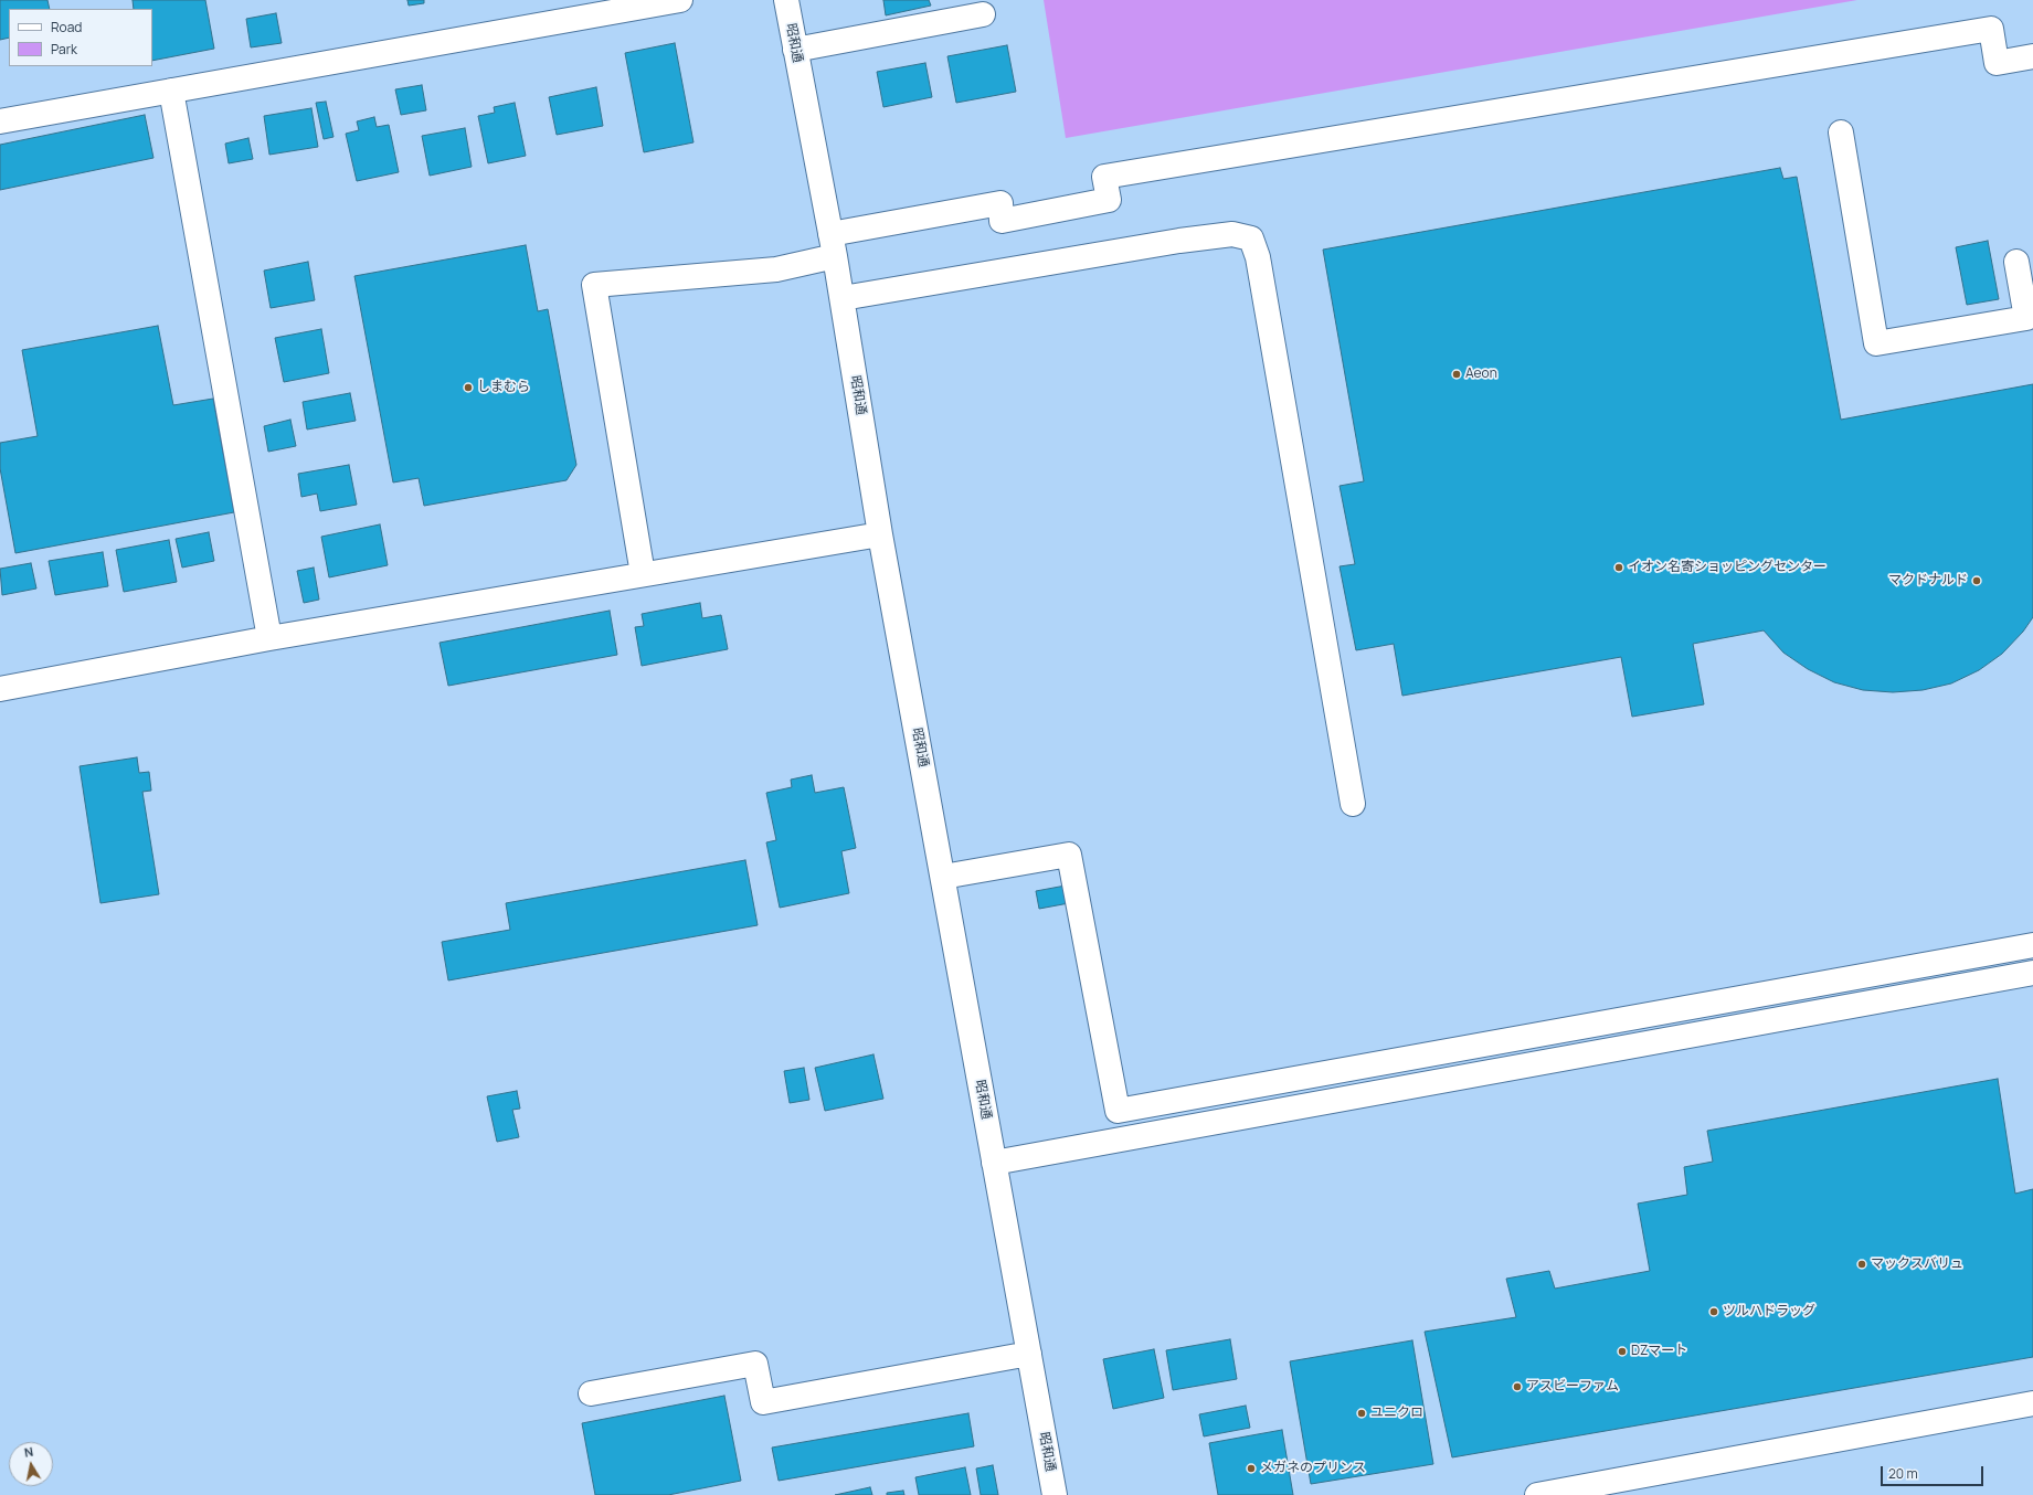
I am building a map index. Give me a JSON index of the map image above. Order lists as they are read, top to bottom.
{
  "streets": {
    "street": ["昭和通"]
  },
  "places": [
    "Aeon",
    "しまむら",
    "イオン名寄ショッピングセンター",
    "マクドナルド",
    "マックスバリュ",
    "ツルハドラッグ",
    "DZマート",
    "アスビーファム",
    "ユニクロ",
    "メガネのプリンス"
  ],
  "legend": ["Road", "Park"],
  "scale_bar": "20 m",
  "north": "top"
}
